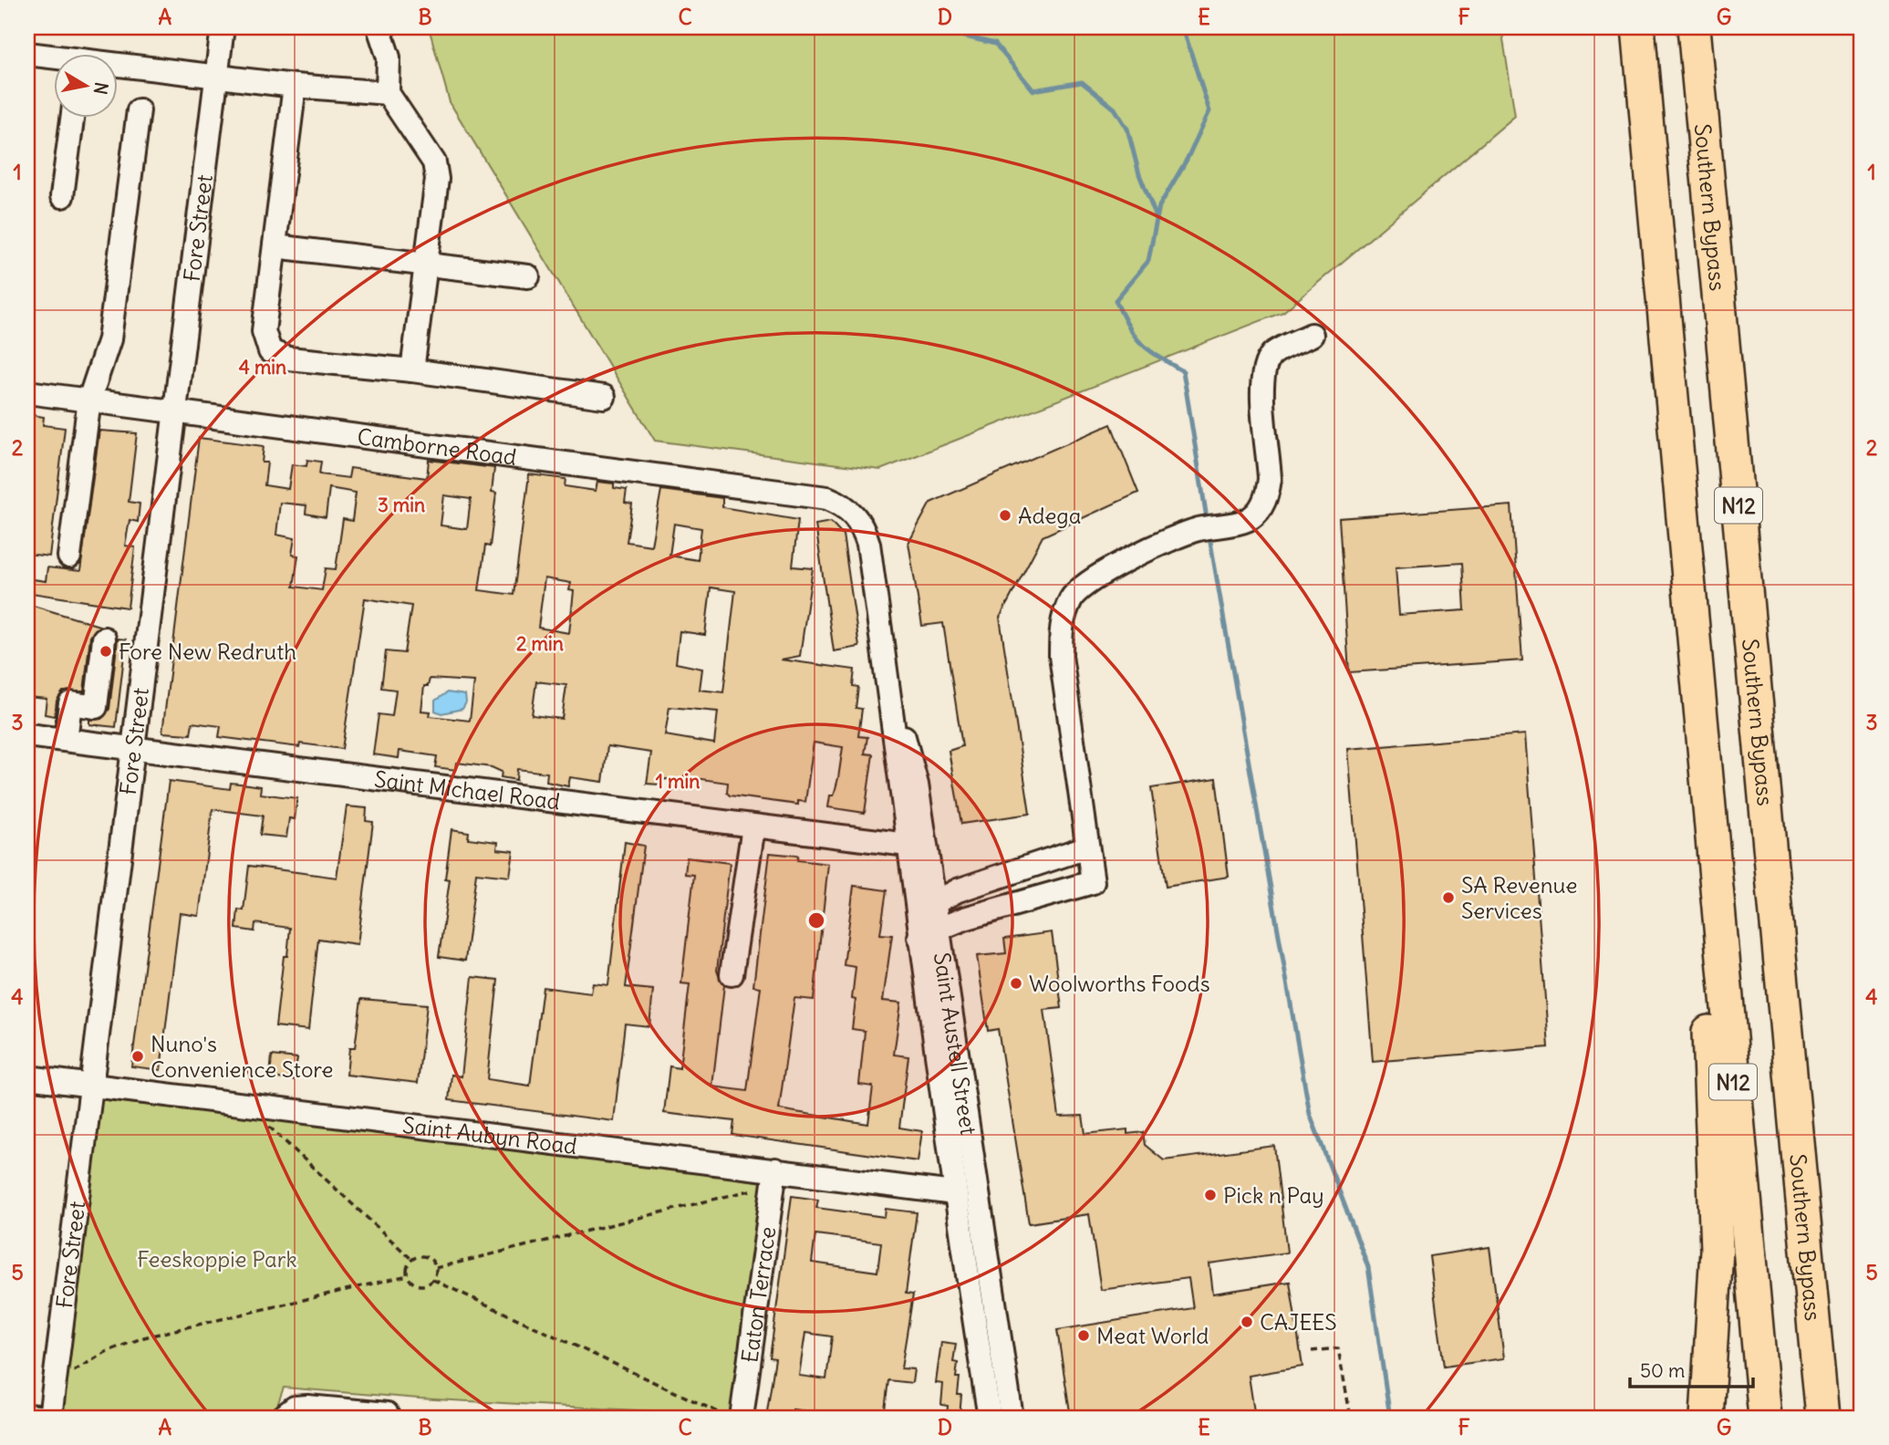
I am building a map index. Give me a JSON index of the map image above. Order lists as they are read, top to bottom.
{
  "streets": {
    "highway": ["Southern Bypass", "N12"],
    "street": [
      "Fore Street",
      "Camborne Road",
      "Saint Michael Road",
      "Saint Austell Street",
      "Saint Aubyn Road",
      "Eaton Terrace"
    ]
  },
  "crossings": [
    ["Fore Street", "Camborne Road"],
    ["Fore Street", "Saint Michael Road"],
    ["Fore Street", "Saint Aubyn Road"],
    ["Camborne Road", "Saint Austell Street"],
    ["Saint Michael Road", "Saint Austell Street"],
    ["Saint Austell Street", "Saint Aubyn Road"],
    ["Saint Aubyn Road", "Eaton Terrace"]
  ],
  "parks": ["Feeskoppie Park"],
  "places": [
    "Adega",
    "Fore New Redruth",
    "SA Revenue Services",
    "Woolworths Foods",
    "Nuno's Convenience Store",
    "Pick n Pay",
    "CAJEES",
    "Meat World"
  ],
  "scale_bar": "50 m",
  "north": "right",
  "grid": {
    "columns": [
      "A",
      "B",
      "C",
      "D",
      "E",
      "F",
      "G"
    ],
    "rows": [
      "1",
      "2",
      "3",
      "4",
      "5"
    ]
  },
  "rings": [
    "4 min",
    "3 min",
    "2 min",
    "1 min"
  ]
}
